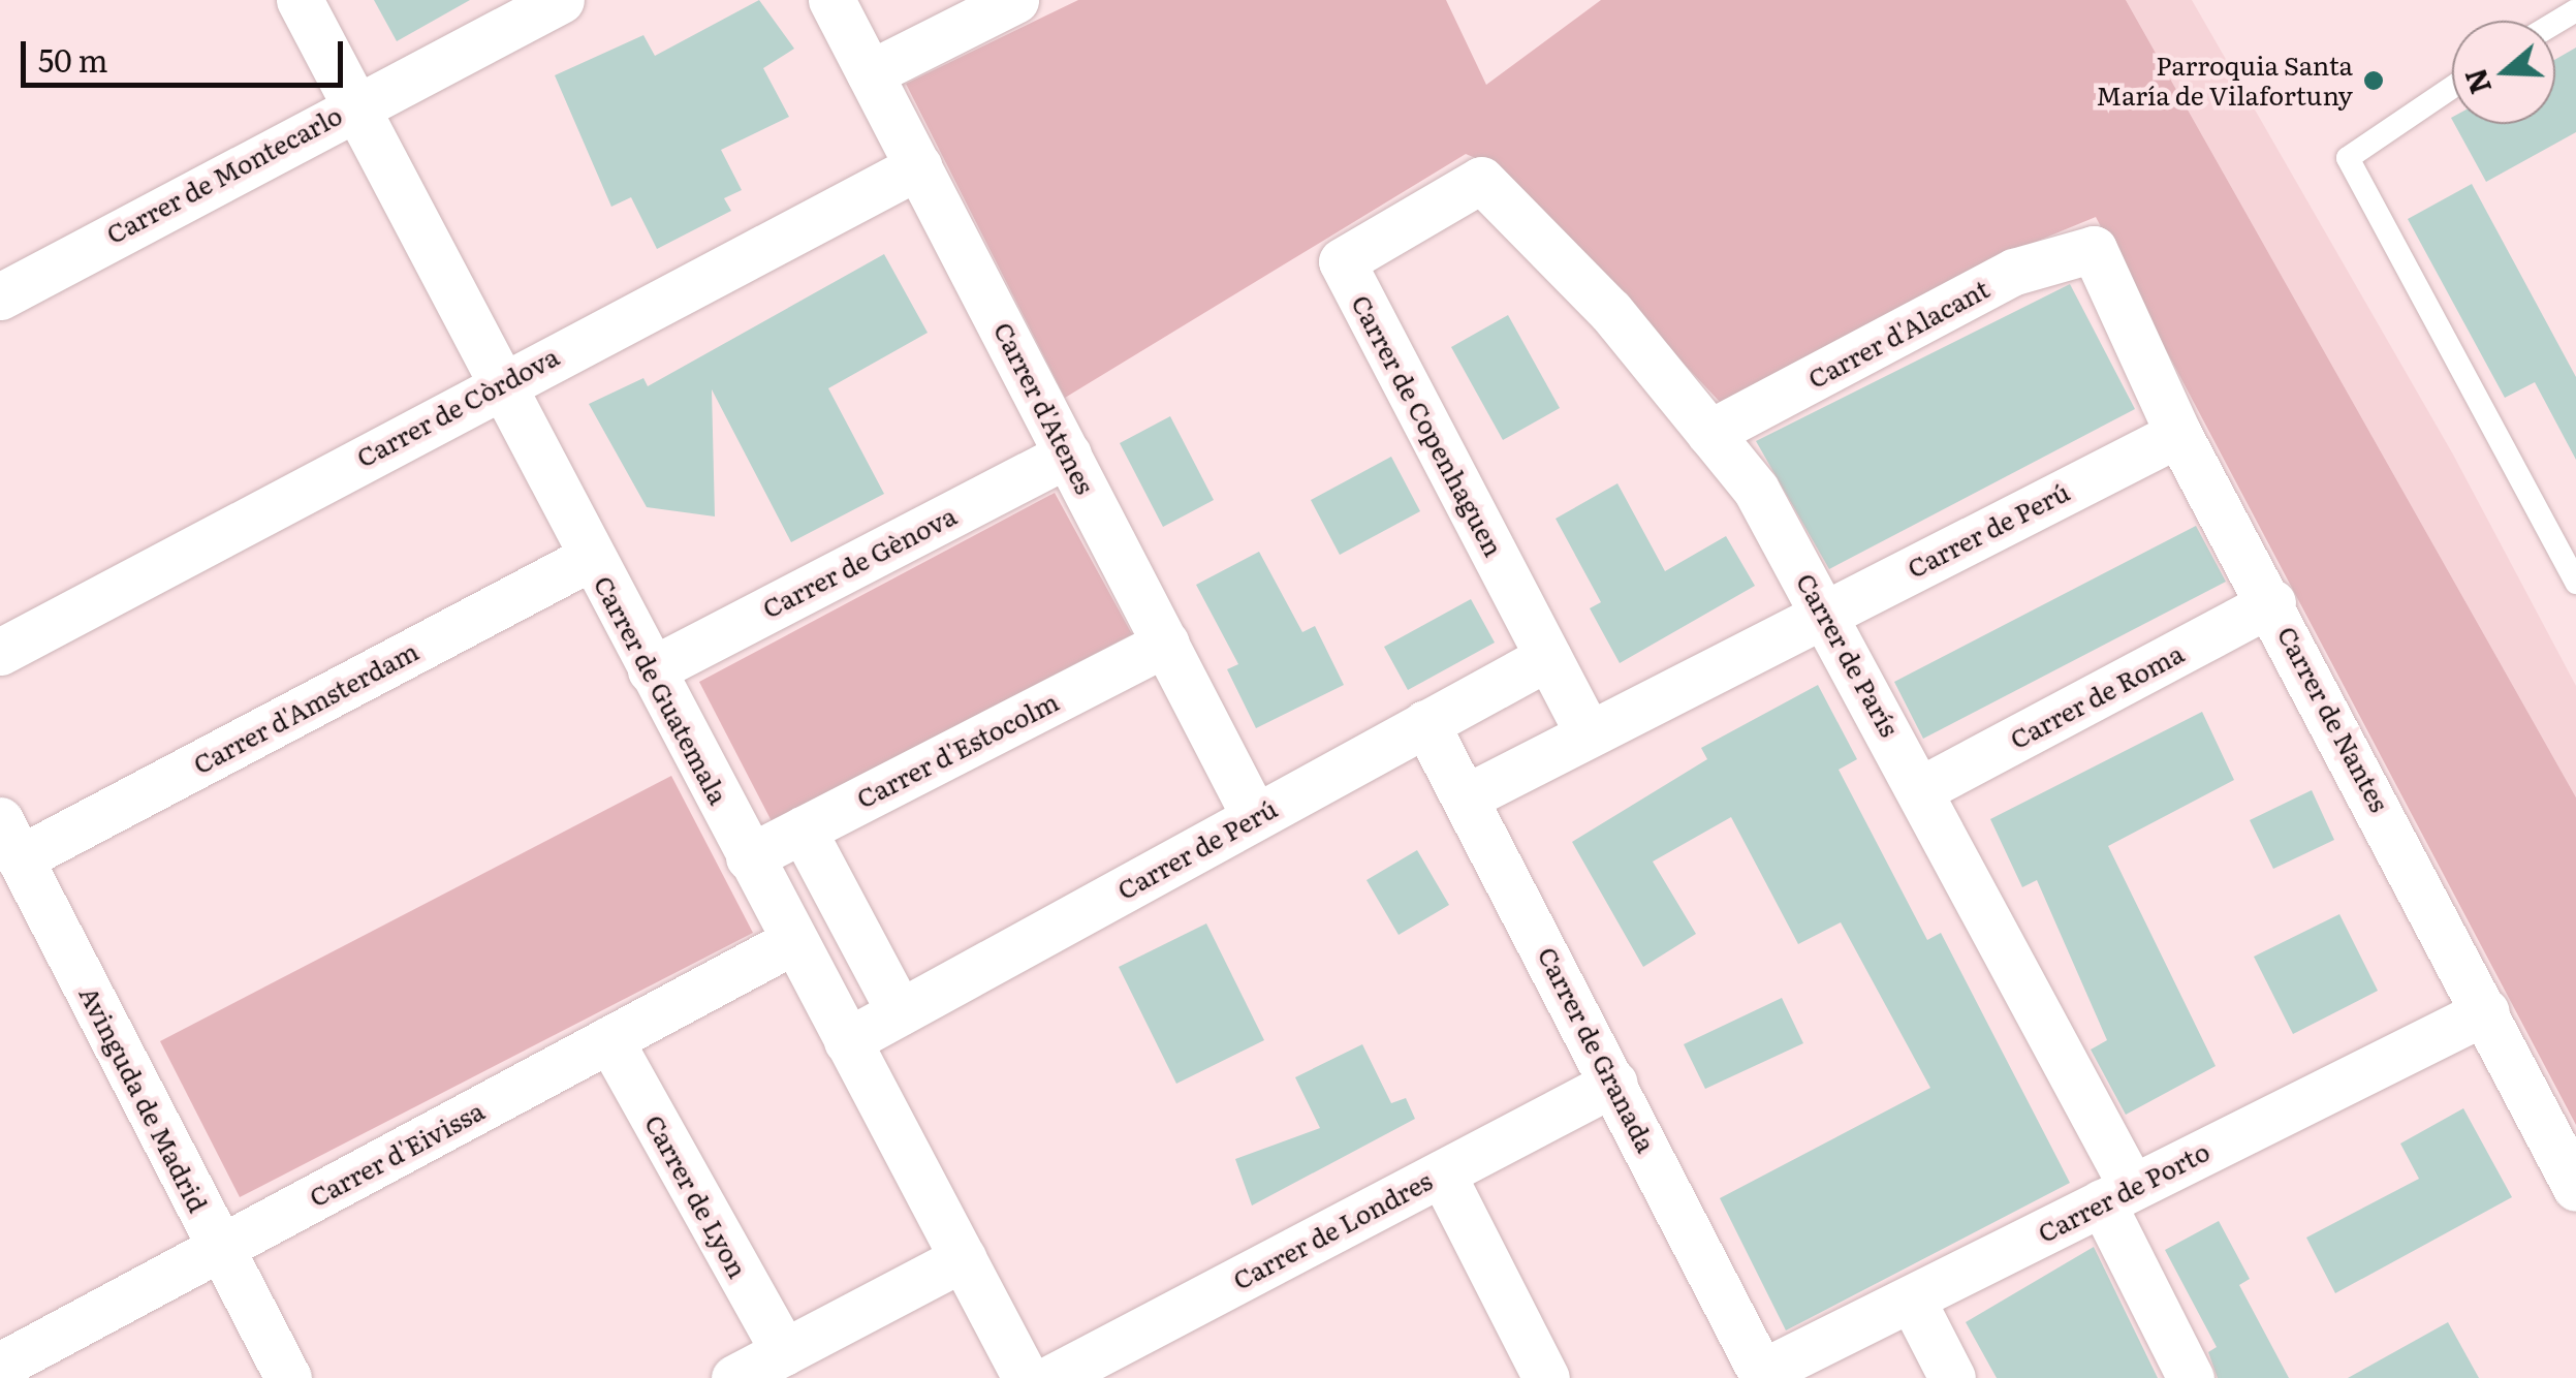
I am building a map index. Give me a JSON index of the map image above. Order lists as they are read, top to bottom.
{
  "streets": {
    "street": [
      "Carrer de Montecarlo",
      "Carrer d'Alacant",
      "Carrer de Còrdova",
      "Carrer d'Atenes",
      "Carrer de Copenhaguen",
      "Carrer de Perú",
      "Carrer de Gènova",
      "Carrer de París",
      "Carrer de Guatemala",
      "Carrer de Roma",
      "Carrer d'Amsterdam",
      "Carrer de Nantes",
      "Carrer d'Estocolm",
      "Carrer de Granada",
      "Avinguda de Madrid",
      "Carrer d'Eivissa",
      "Carrer de Porto",
      "Carrer de Lyon",
      "Carrer de Londres"
    ]
  },
  "crossings": [
    ["Carrer de Montecarlo", "Carrer de Guatemala"],
    ["Carrer d'Alacant", "Carrer de París"],
    ["Carrer d'Alacant", "Carrer de Nantes"],
    ["Carrer de Còrdova", "Carrer d'Atenes"],
    ["Carrer de Còrdova", "Carrer de Guatemala"],
    ["Carrer d'Atenes", "Carrer de Perú"],
    ["Carrer d'Atenes", "Carrer de Gènova"],
    ["Carrer d'Atenes", "Carrer d'Estocolm"],
    ["Carrer de Copenhaguen", "Carrer de Perú"],
    ["Carrer de Copenhaguen", "Carrer de París"],
    ["Carrer de Perú", "Carrer de París"],
    ["Carrer de Perú", "Carrer de Guatemala"],
    ["Carrer de Perú", "Carrer de Nantes"],
    ["Carrer de Perú", "Carrer de Granada"],
    ["Carrer de Gènova", "Carrer de Guatemala"],
    ["Carrer de París", "Carrer de Roma"],
    ["Carrer de París", "Carrer de Porto"],
    ["Carrer de Guatemala", "Carrer d'Amsterdam"],
    ["Carrer de Guatemala", "Carrer d'Estocolm"],
    ["Carrer de Guatemala", "Carrer d'Eivissa"],
    ["Carrer de Roma", "Carrer de Nantes"],
    ["Carrer d'Amsterdam", "Avinguda de Madrid"],
    ["Carrer de Nantes", "Carrer de Porto"],
    ["Carrer de Granada", "Carrer de Porto"],
    ["Carrer de Granada", "Carrer de Londres"],
    ["Avinguda de Madrid", "Carrer d'Eivissa"],
    ["Carrer d'Eivissa", "Carrer de Lyon"]
  ],
  "places": ["Parroquia Santa María de Vilafortuny"],
  "scale_bar": "50 m",
  "north": "left"
}
